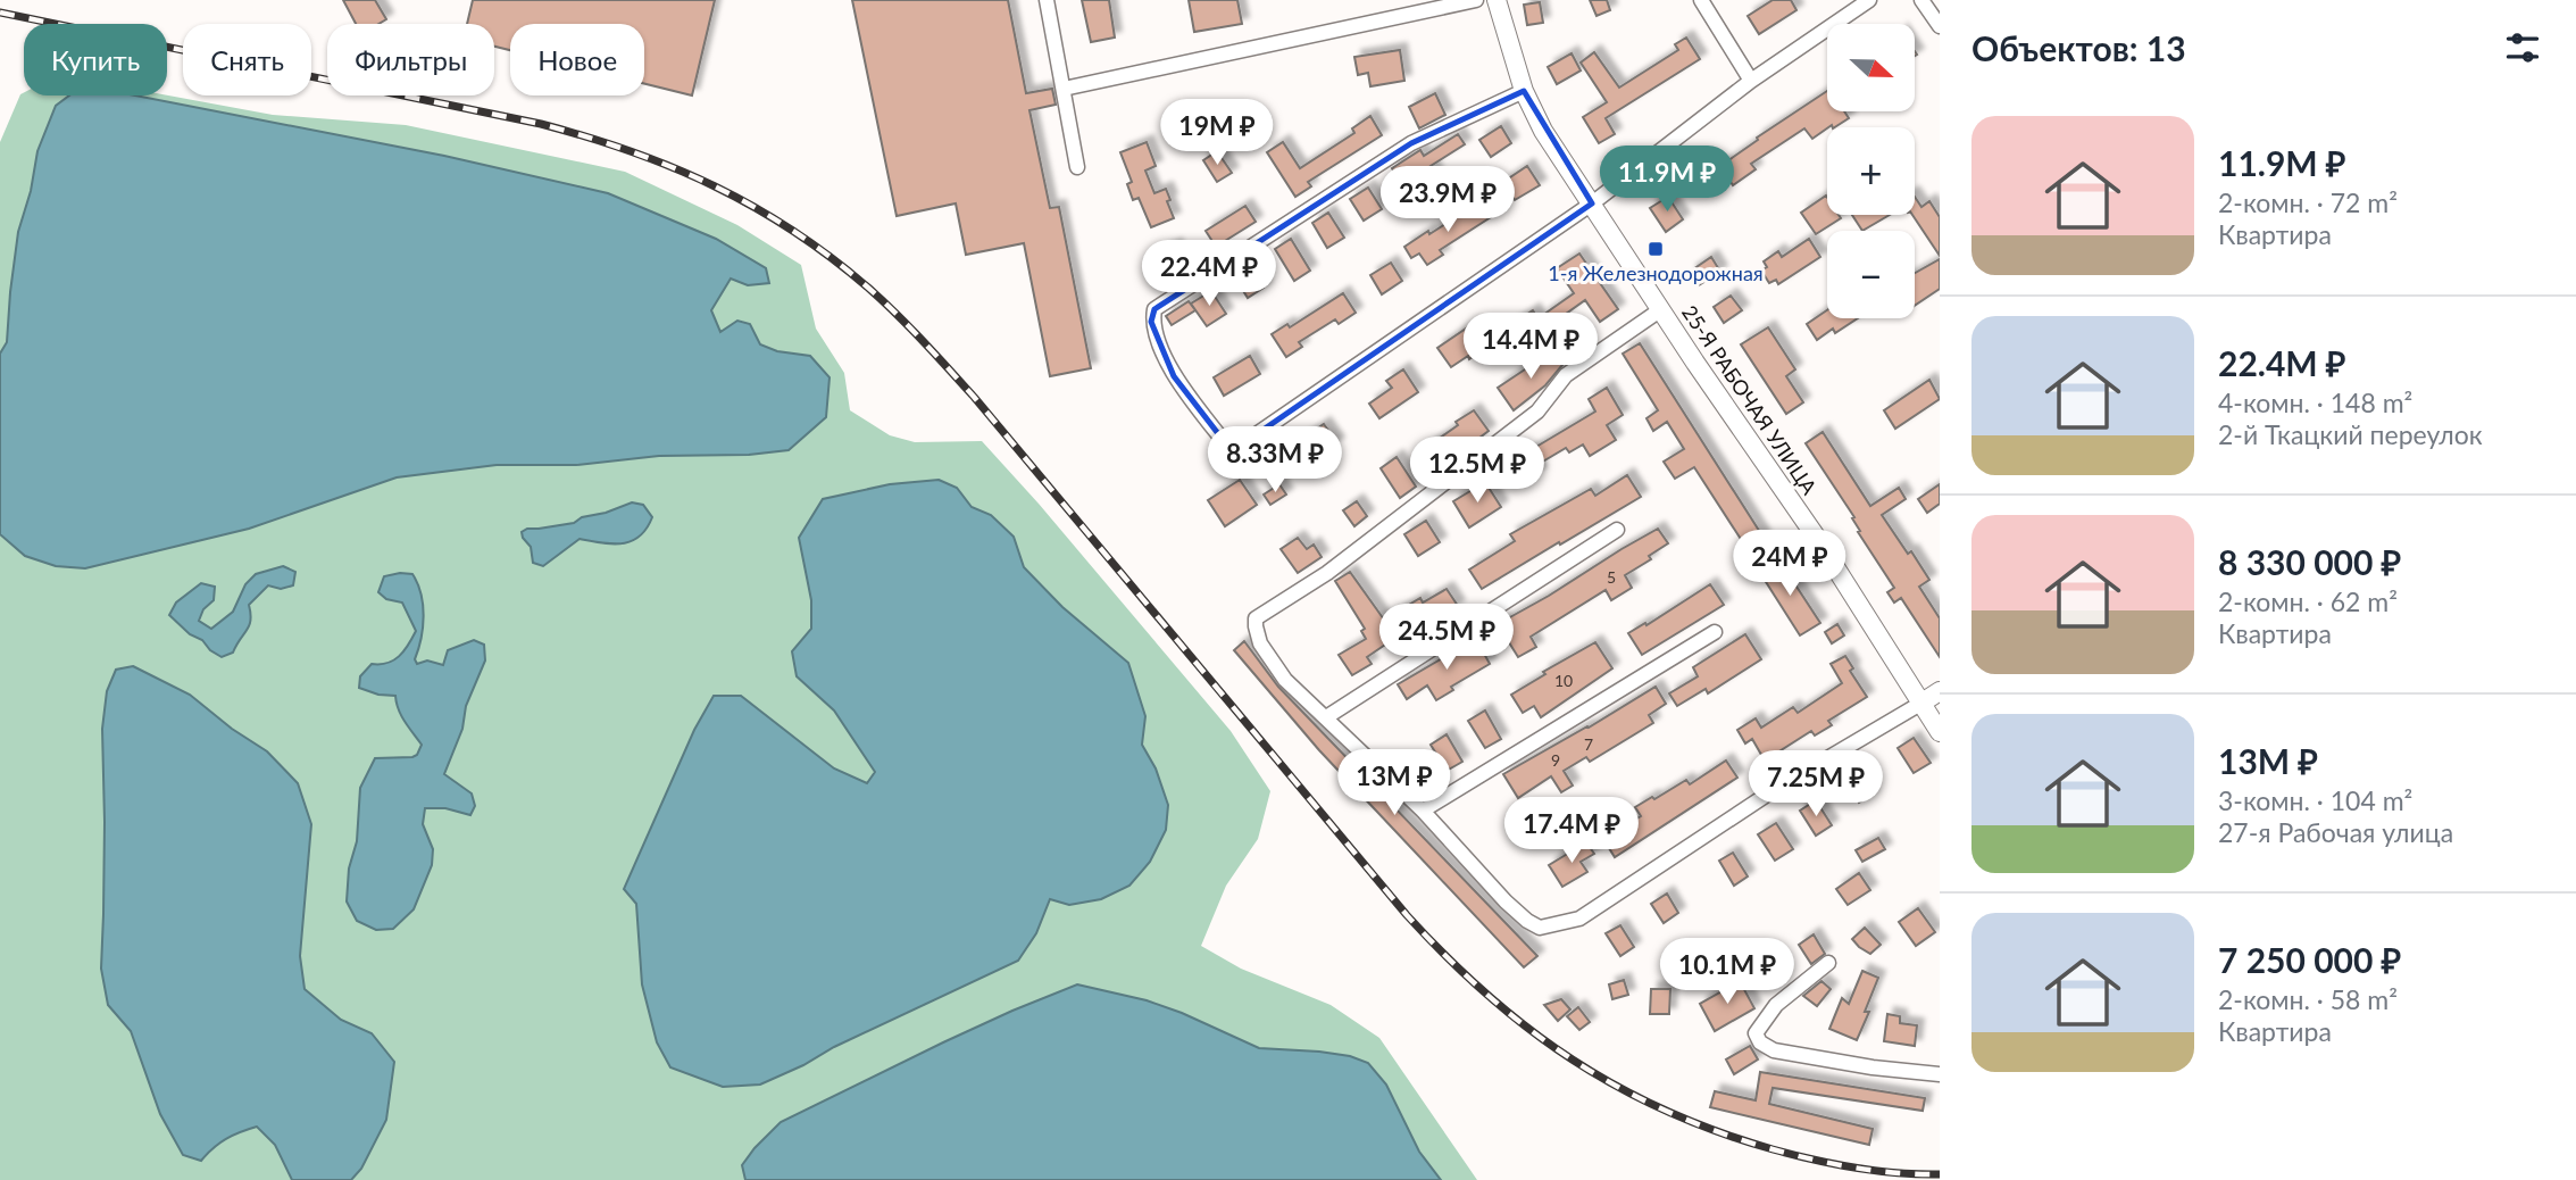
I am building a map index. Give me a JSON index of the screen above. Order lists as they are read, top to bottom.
{
  "streets": {
    "main road": ["25-Я РАБОЧАЯ УЛИЦА"]
  },
  "places": {
    "transit": ["1-я Железнодорожная"]
  },
  "house_numbers": [
    "5",
    "10",
    "7",
    "9"
  ],
  "north": "right",
  "page": {
    "heading": "Объектов: 13",
    "map_buttons": ["+", "−"],
    "chip": [
      "Купить",
      "Снять",
      "Фильтры",
      "Новое"
    ],
    "list": [
      {
        "name": "11.9M ₽",
        "note": "2-комн. · 72 m² · Квартира"
      },
      {
        "name": "22.4M ₽",
        "note": "4-комн. · 148 m² · 2-й Ткацкий переулок"
      },
      {
        "name": "8 330 000 ₽",
        "note": "2-комн. · 62 m² · Квартира"
      },
      {
        "name": "13M ₽",
        "note": "3-комн. · 104 m² · 27-я Рабочая улица"
      },
      {
        "name": "7 250 000 ₽",
        "note": "2-комн. · 58 m² · Квартира"
      }
    ],
    "price": [
      "19M ₽",
      "11.9M ₽",
      "23.9M ₽",
      "22.4M ₽",
      "14.4M ₽",
      "8.33M ₽",
      "12.5M ₽",
      "24M ₽",
      "24.5M ₽",
      "13M ₽",
      "7.25M ₽",
      "17.4M ₽",
      "10.1M ₽"
    ]
  }
}
